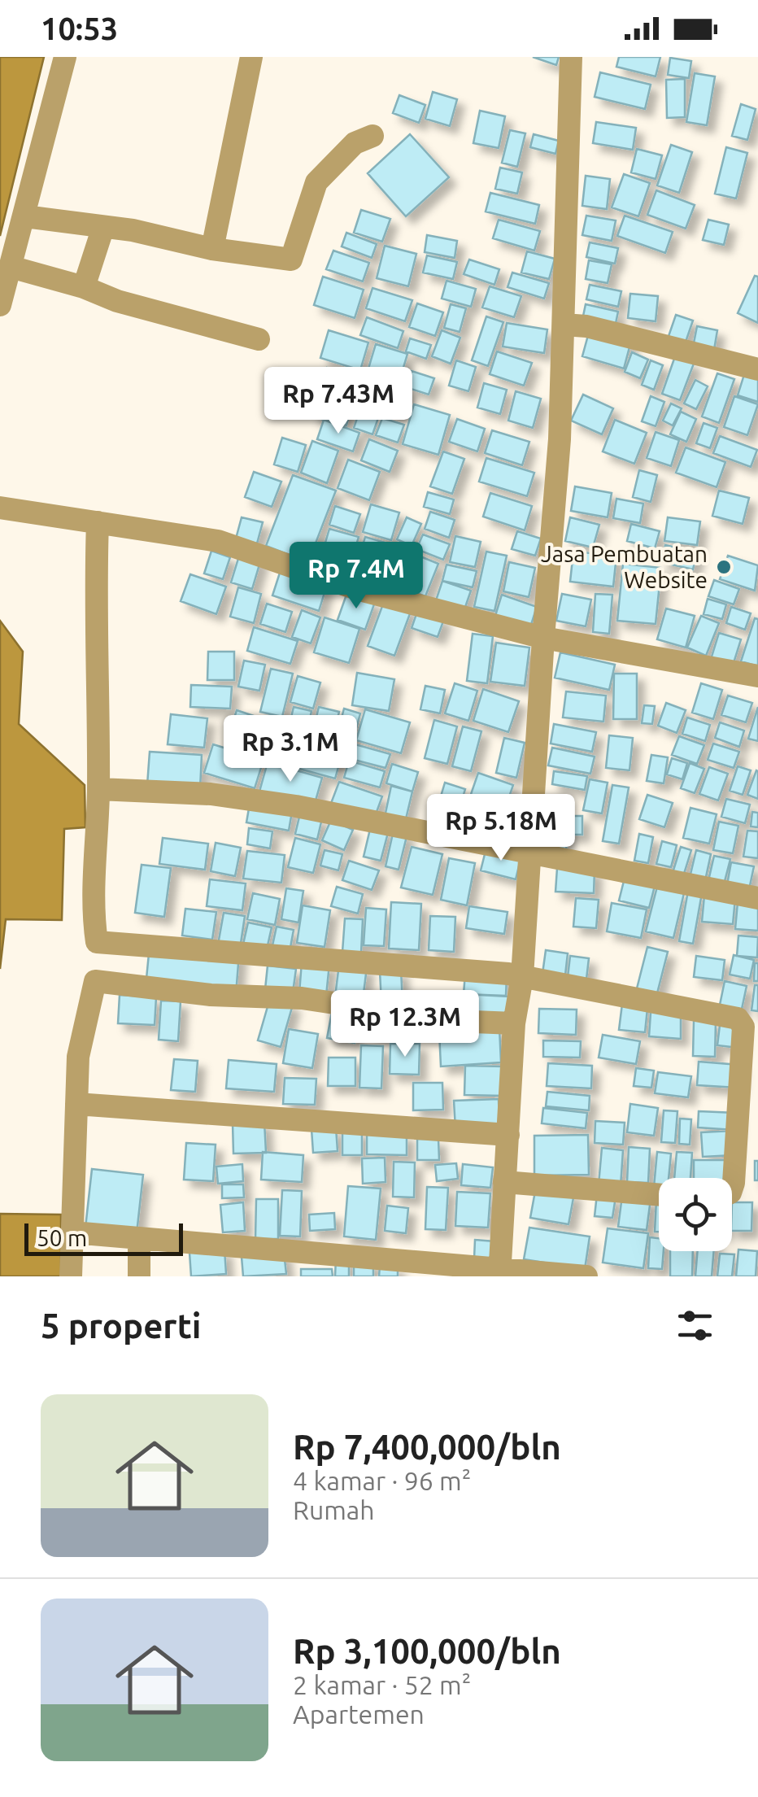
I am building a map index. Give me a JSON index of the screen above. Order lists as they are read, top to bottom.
{
  "places": ["Jasa Pembuatan Website"],
  "scale_bar": "50 m",
  "page": {
    "status": "10:53",
    "price": [
      "Rp 7.43M",
      "Rp 7.4M",
      "Rp 3.1M",
      "Rp 5.18M",
      "Rp 12.3M"
    ],
    "scale": "50 m",
    "heading": "5 properti",
    "list": [
      {
        "name": "Rp 7,400,000/bln",
        "note": "4 kamar · 96 m² · Rumah"
      },
      {
        "name": "Rp 3,100,000/bln",
        "note": "2 kamar · 52 m² · Apartemen"
      }
    ]
  }
}
